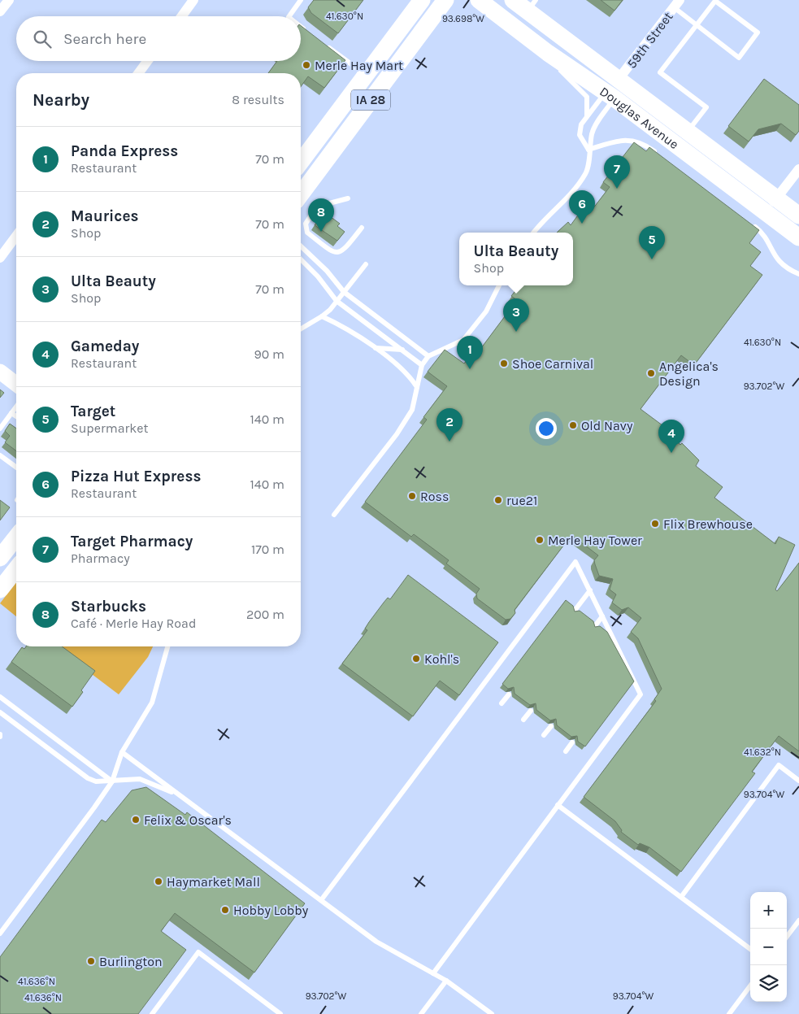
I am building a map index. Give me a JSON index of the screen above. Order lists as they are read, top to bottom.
{
  "streets": {
    "main road": ["IA 28", "Douglas Avenue"],
    "street": ["59th Street"]
  },
  "crossings": [
    ["59th Street", "Douglas Avenue"]
  ],
  "places": [
    "Merle Hay Mart",
    "Shoe Carnival",
    "Angelica's Design",
    "Old Navy",
    "Ross",
    "rue21",
    "Flix Brewhouse",
    "Merle Hay Tower",
    "Kohl's",
    "Felix & Oscar's",
    "Haymarket Mall",
    "Hobby Lobby",
    "Burlington"
  ],
  "page": {
    "search": "Search here",
    "heading": ["Nearby", "8 results"],
    "list": [
      {
        "mark": "1",
        "name": "Panda Express",
        "note": "Restaurant",
        "value": "70 m"
      },
      {
        "mark": "2",
        "name": "Maurices",
        "note": "Shop",
        "value": "70 m"
      },
      {
        "mark": "3",
        "name": "Ulta Beauty",
        "note": "Shop",
        "value": "70 m"
      },
      {
        "mark": "4",
        "name": "Gameday",
        "note": "Restaurant",
        "value": "90 m"
      },
      {
        "mark": "5",
        "name": "Target",
        "note": "Supermarket",
        "value": "140 m"
      },
      {
        "mark": "6",
        "name": "Pizza Hut Express",
        "note": "Restaurant",
        "value": "140 m"
      },
      {
        "mark": "7",
        "name": "Target Pharmacy",
        "note": "Pharmacy",
        "value": "170 m"
      },
      {
        "mark": "8",
        "name": "Starbucks",
        "note": "Café · Merle Hay Road",
        "value": "200 m"
      }
    ],
    "pins": [
      "7",
      "6",
      "8",
      "5",
      "3",
      "1",
      "2",
      "4"
    ],
    "popup": ["Ulta Beauty", "Shop"],
    "map_buttons": ["+", "−"]
  },
  "coordinates": [
    "41.630°N",
    "93.698°W",
    "93.702°W",
    "41.632°N",
    "93.704°W",
    "41.636°N"
  ]
}
